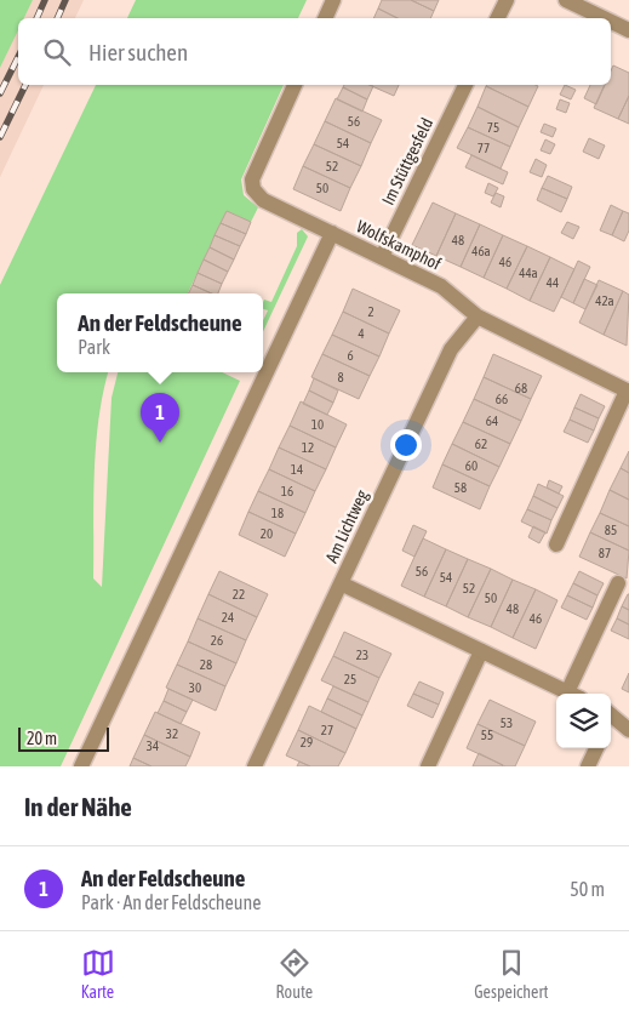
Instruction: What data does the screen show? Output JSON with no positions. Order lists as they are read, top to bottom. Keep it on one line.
{"streets":{"street":["Im Stüttgesfeld","Wolfskamphof","Am Lichtweg"]},"crossings":[["Im Stüttgesfeld","Wolfskamphof"],["Wolfskamphof","Am Lichtweg"]],"house_numbers":["56","75","54","77","52","50","48","46a","46","44a","44","42a","2","4","6","8","68","66","64","10","62","12","60","14","58","16","18","85","20","87","56","54","52","22","50","48","24","46","26","23","28","25","30","53","27","32","55","29","34"],"scale_bar":"20 m","page":{"search":"Hier suchen","popup":["An der Feldscheune","Park"],"pins":"1","scale":"20 m","heading":"In der Nähe","list":[{"mark":"1","name":"An der Feldscheune","note":"Park · An der Feldscheune","value":"50 m"}],"nav":["Karte","Route","Gespeichert"]}}
